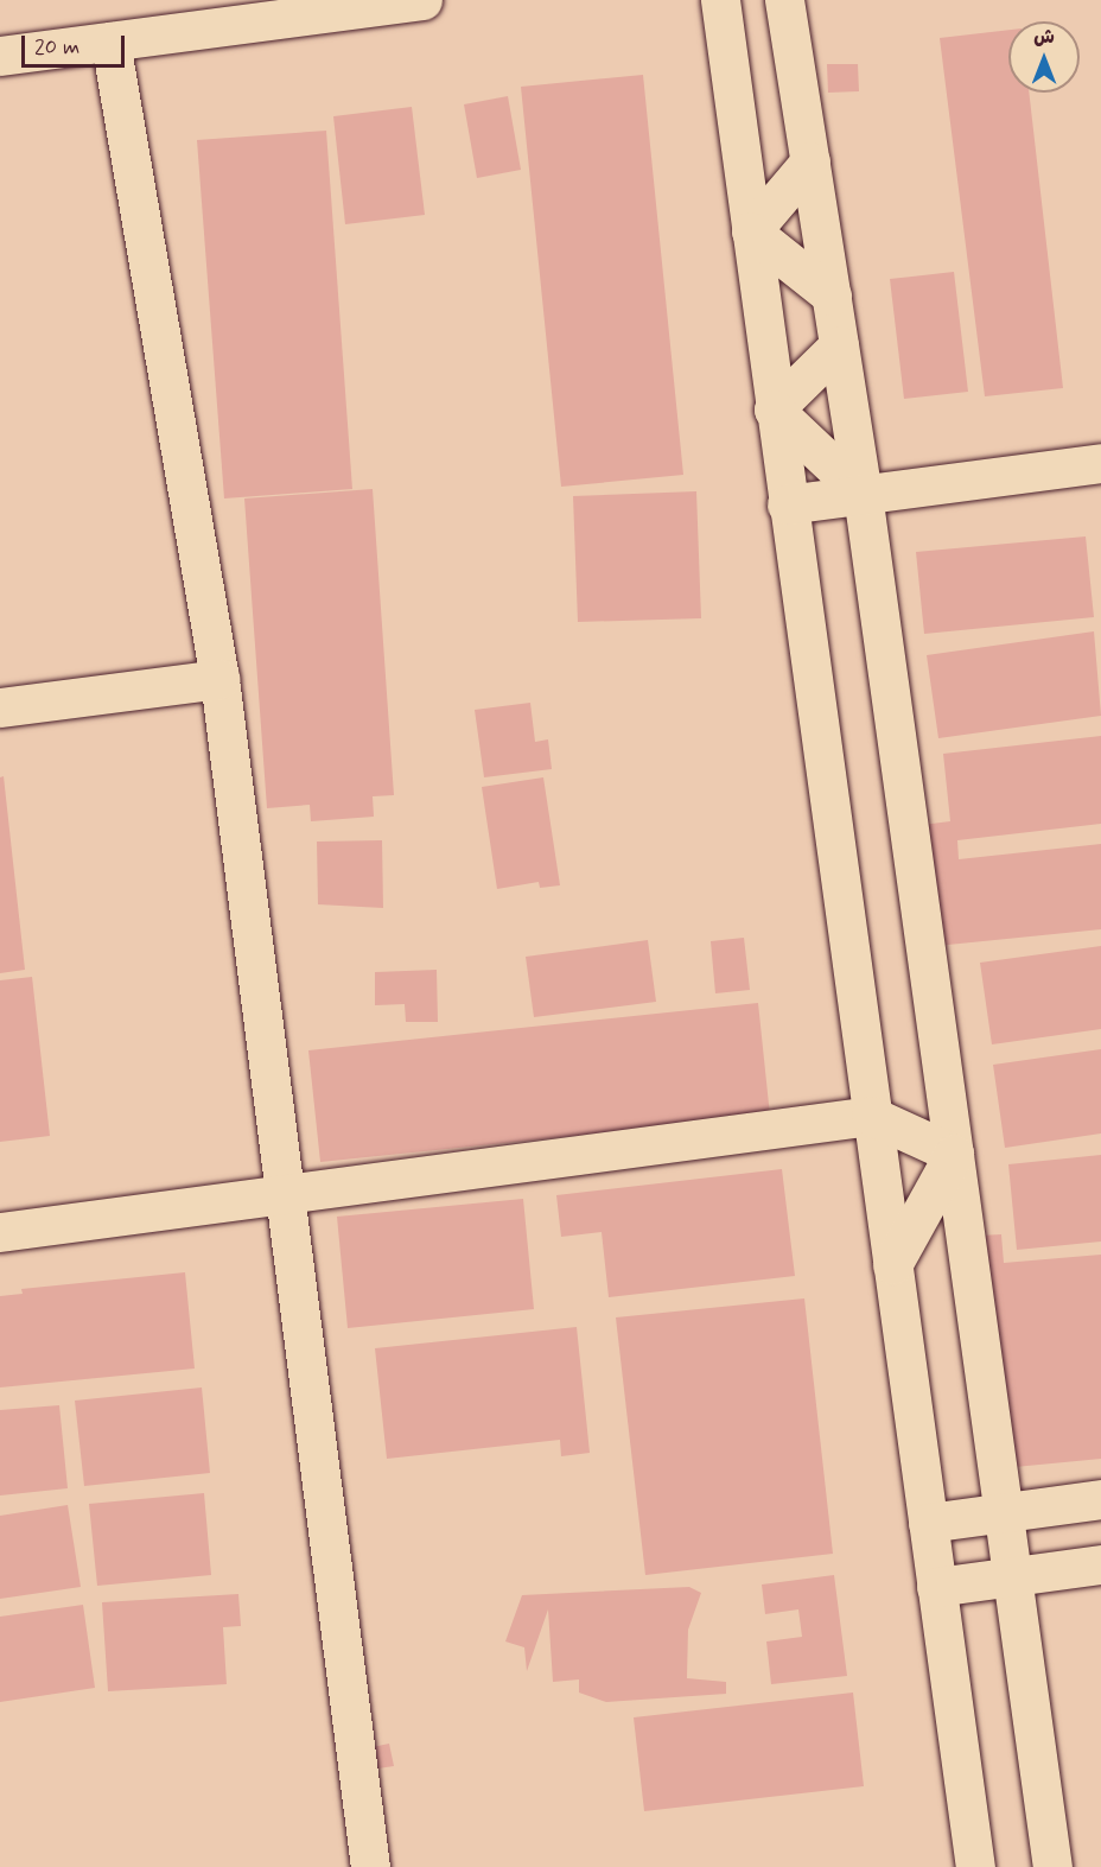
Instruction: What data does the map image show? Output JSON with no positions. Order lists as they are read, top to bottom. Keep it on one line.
{"scale_bar":"20 m","north":"top"}
